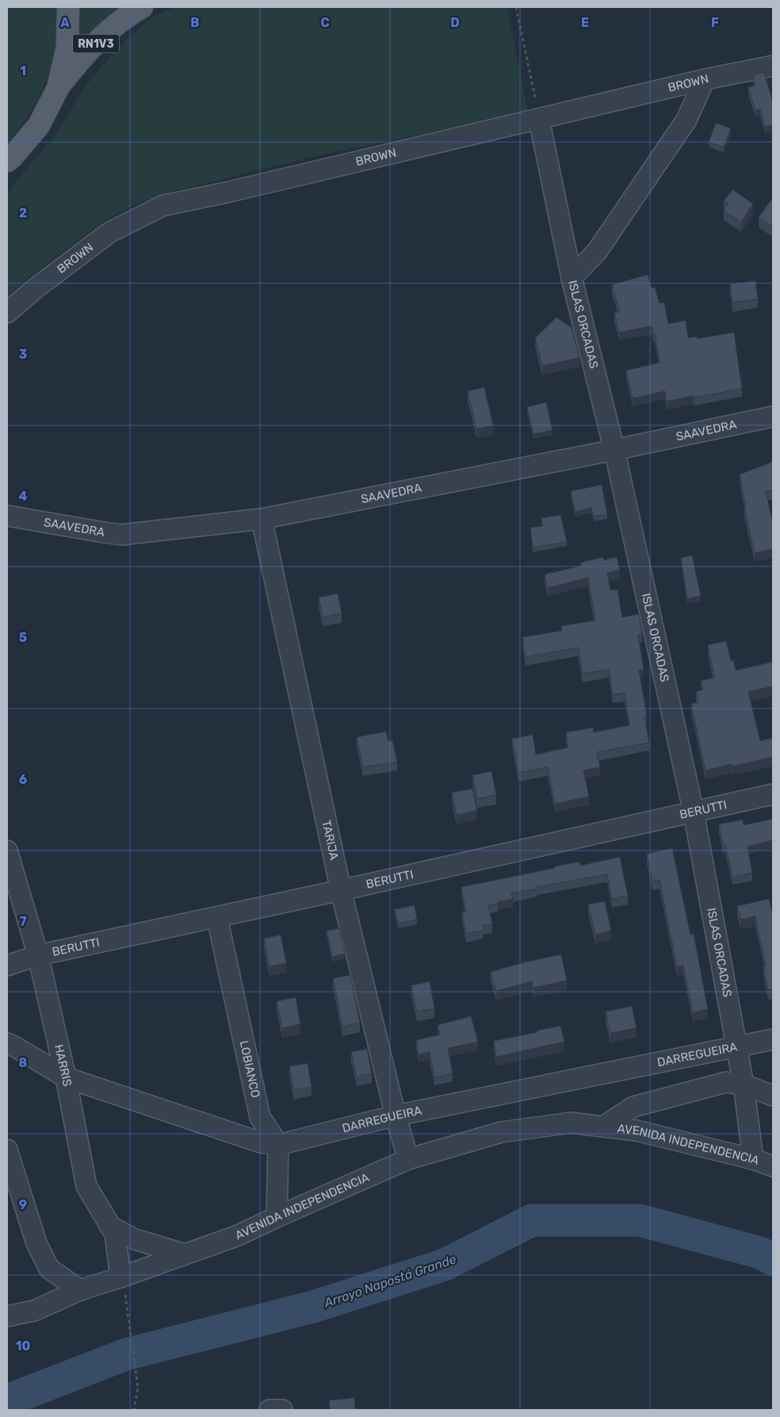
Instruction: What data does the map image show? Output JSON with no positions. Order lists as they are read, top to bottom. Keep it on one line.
{"streets":{"main road":["RN1V3"],"street":["BROWN","ISLAS ORCADAS","SAAVEDRA","BERUTTI","TARIJA","DARREGUEIRA","HARRIS","LOBIANCO","AVENIDA INDEPENDENCIA"]},"crossings":[["BROWN","ISLAS ORCADAS"],["ISLAS ORCADAS","SAAVEDRA"],["ISLAS ORCADAS","BERUTTI"],["ISLAS ORCADAS","DARREGUEIRA"],["ISLAS ORCADAS","AVENIDA INDEPENDENCIA"],["SAAVEDRA","TARIJA"],["BERUTTI","TARIJA"],["BERUTTI","HARRIS"],["BERUTTI","LOBIANCO"],["TARIJA","DARREGUEIRA"],["TARIJA","AVENIDA INDEPENDENCIA"],["DARREGUEIRA","HARRIS"],["DARREGUEIRA","LOBIANCO"],["HARRIS","AVENIDA INDEPENDENCIA"]],"water":["Arroyo Napostá Grande"],"grid":{"columns":["A","B","C","D","E","F"],"rows":["1","2","3","4","5","6","7","8","9","10"]}}
